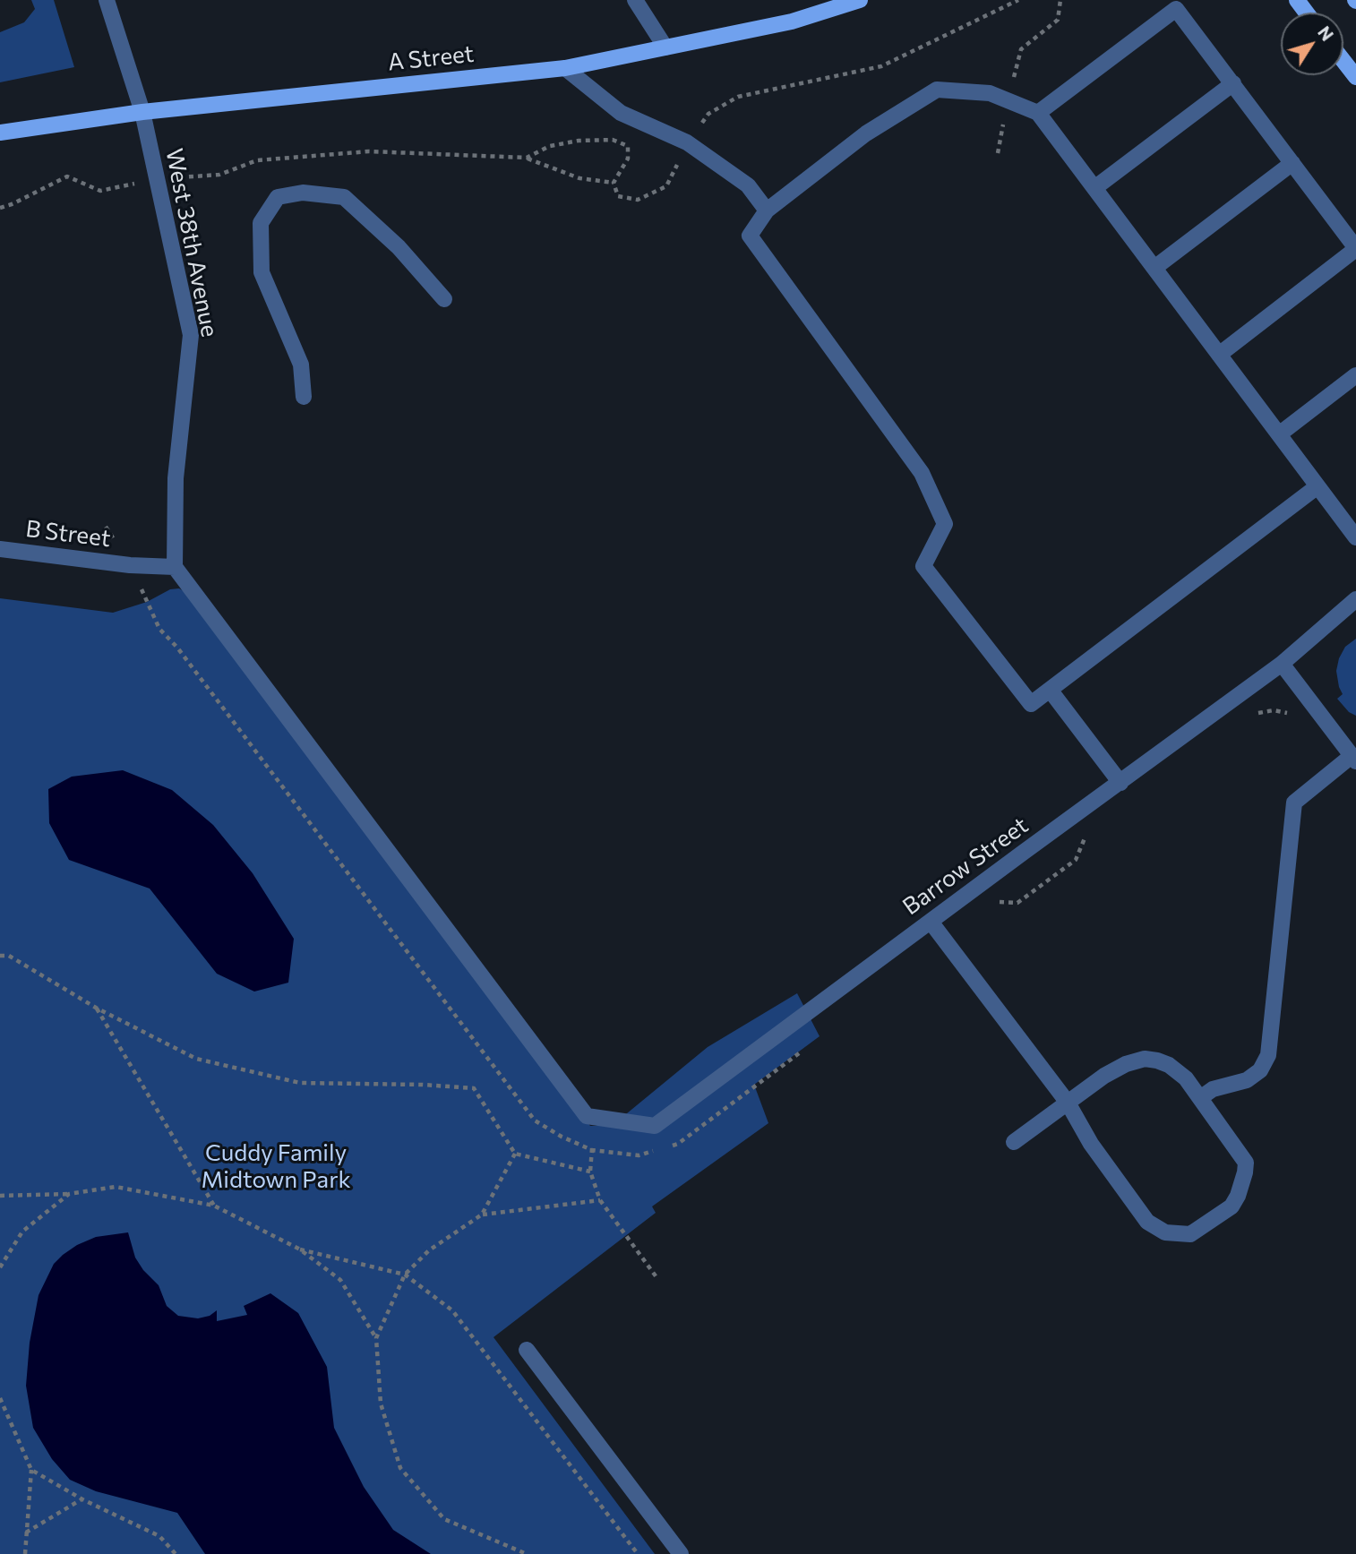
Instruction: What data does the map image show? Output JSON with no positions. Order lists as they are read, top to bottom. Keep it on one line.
{"streets":{"main road":["A Street"],"street":["West 38th Avenue","B Street","Barrow Street"]},"crossings":[["A Street","West 38th Avenue"]],"parks":["Cuddy Family Midtown Park"],"north":"top right"}
